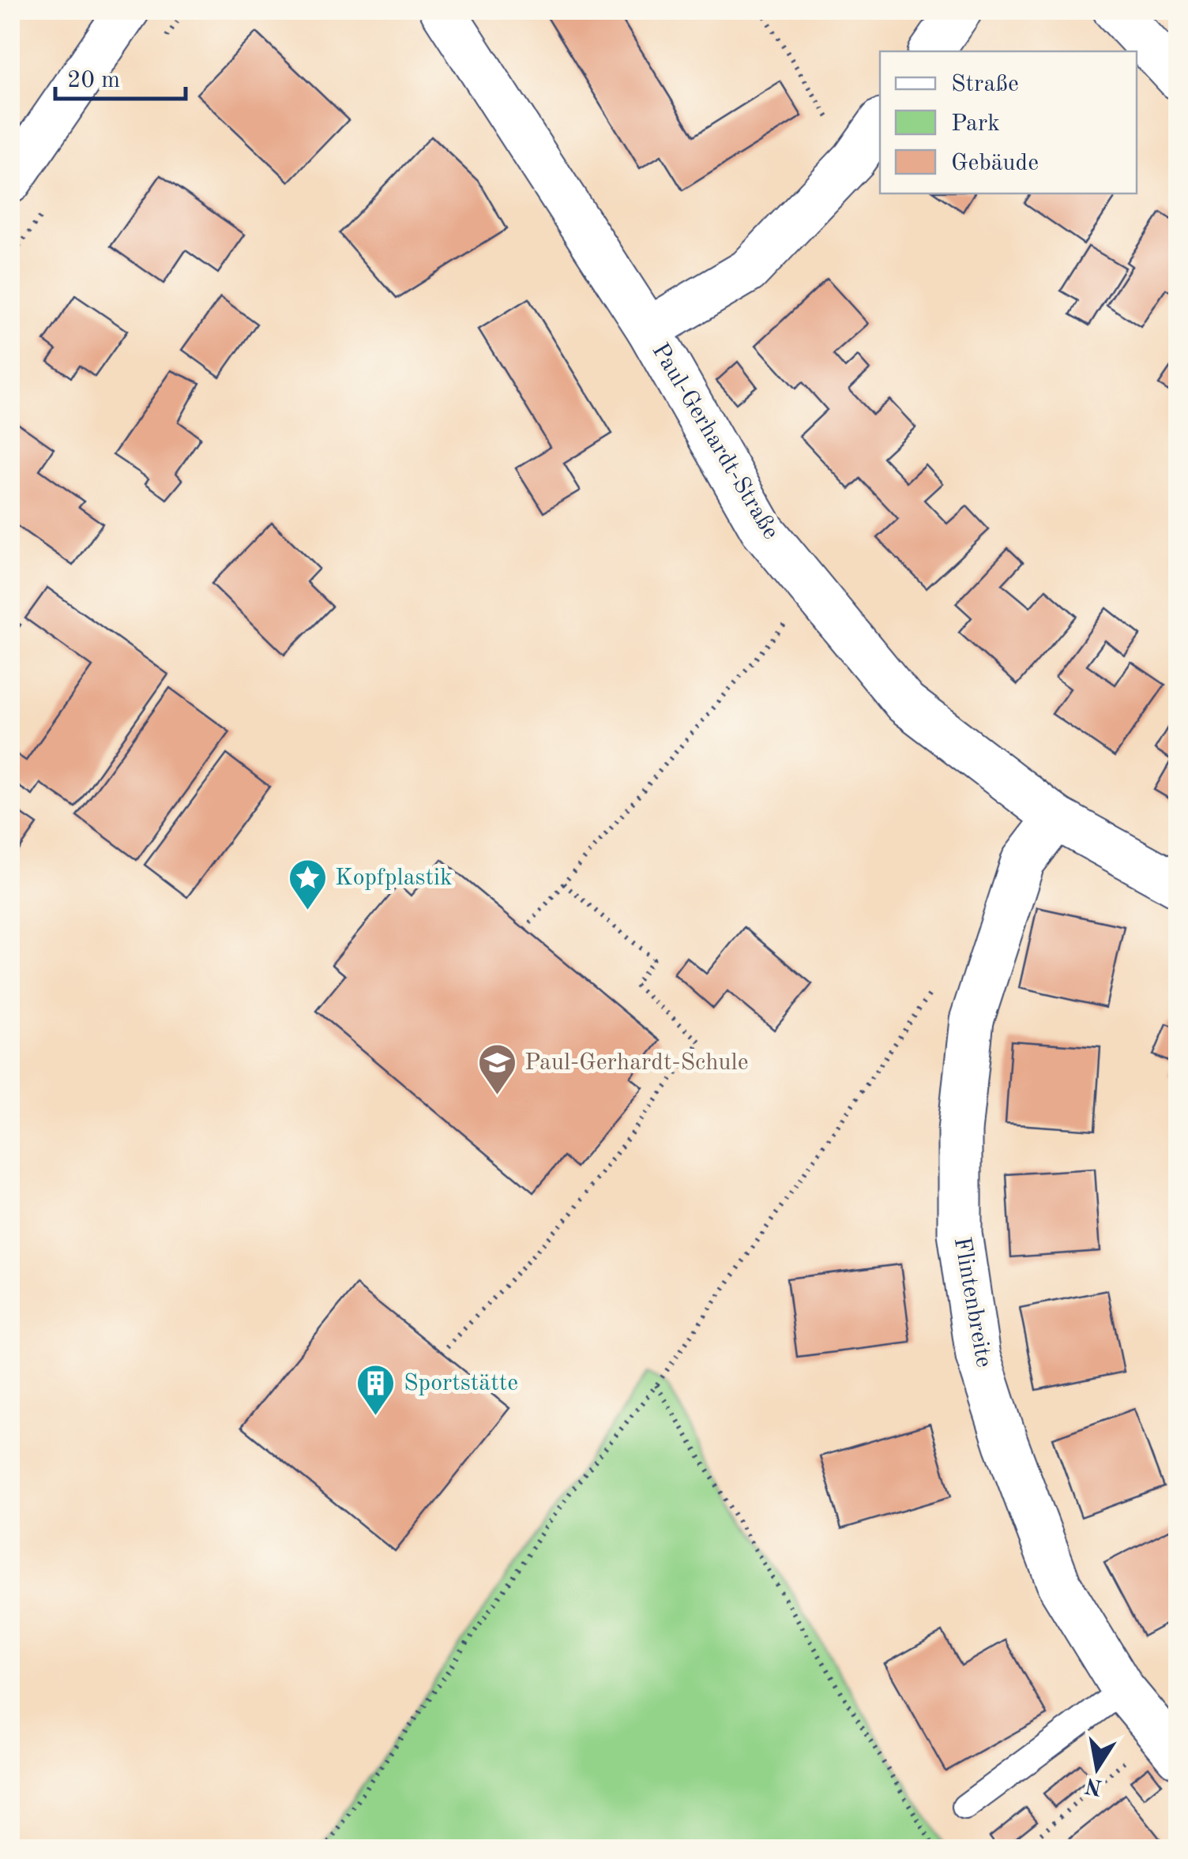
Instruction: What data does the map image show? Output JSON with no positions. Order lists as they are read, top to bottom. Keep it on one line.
{"streets":{"street":["Paul-Gerhardt-Straße","Flintenbreite"]},"crossings":[["Paul-Gerhardt-Straße","Flintenbreite"]],"places":{"place":["Kopfplastik"],"school or university":["Paul-Gerhardt-Schule"],"building":["Sportstätte"]},"legend":["Straße","Park","Gebäude"],"scale_bar":"20 m","north":"bottom"}
